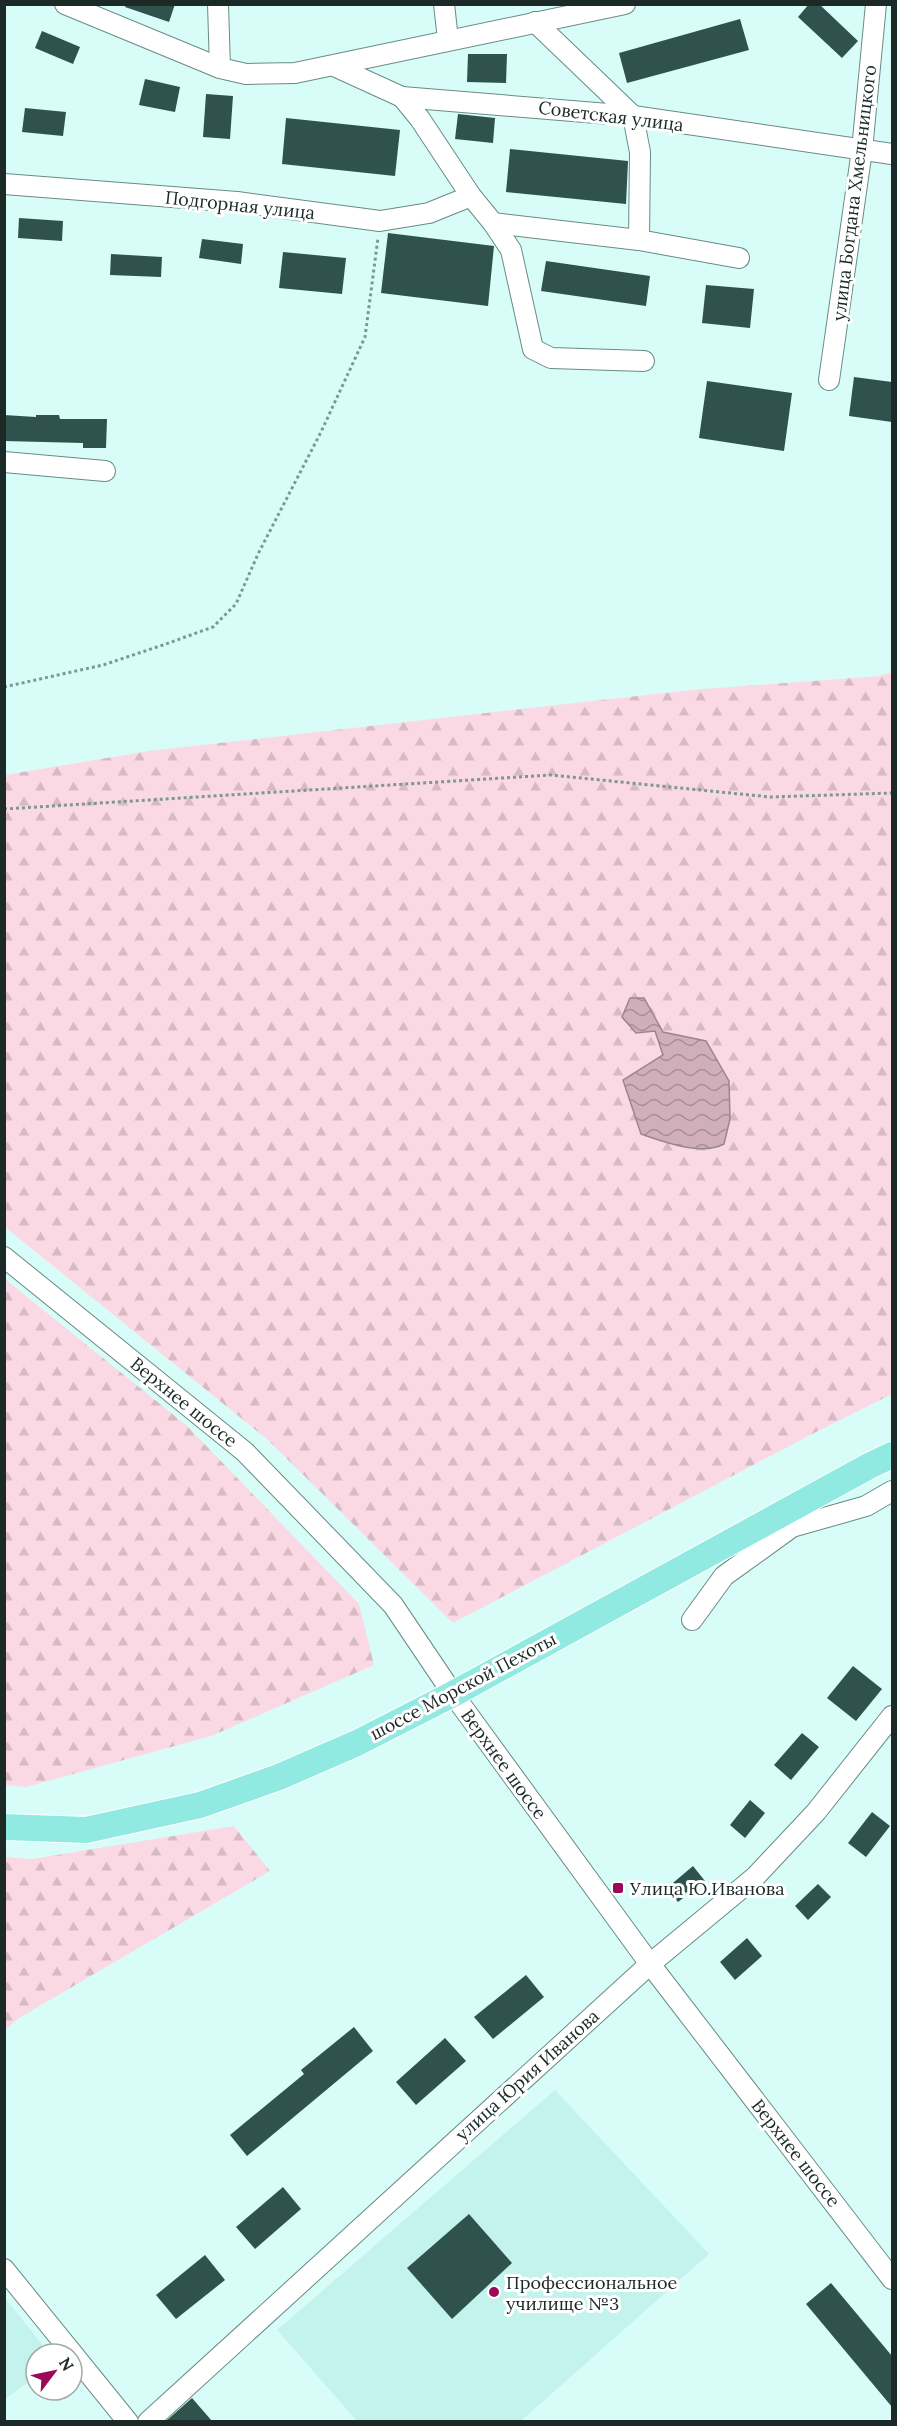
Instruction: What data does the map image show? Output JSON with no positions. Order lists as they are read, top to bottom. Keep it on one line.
{"streets":{"main road":["шоссе Морской Пехоты"],"street":["Советская улица","улица Богдана Хмельницкого","Подгорная улица","Верхнее шоссе","улица Юрия Иванова"]},"crossings":[["Советская улица","улица Богдана Хмельницкого"],["Верхнее шоссе","шоссе Морской Пехоты"],["Верхнее шоссе","улица Юрия Иванова"]],"places":{"transit":["Улица Ю.Иванова"],"other":["Профессиональное училище №3"]},"north":"top right"}
